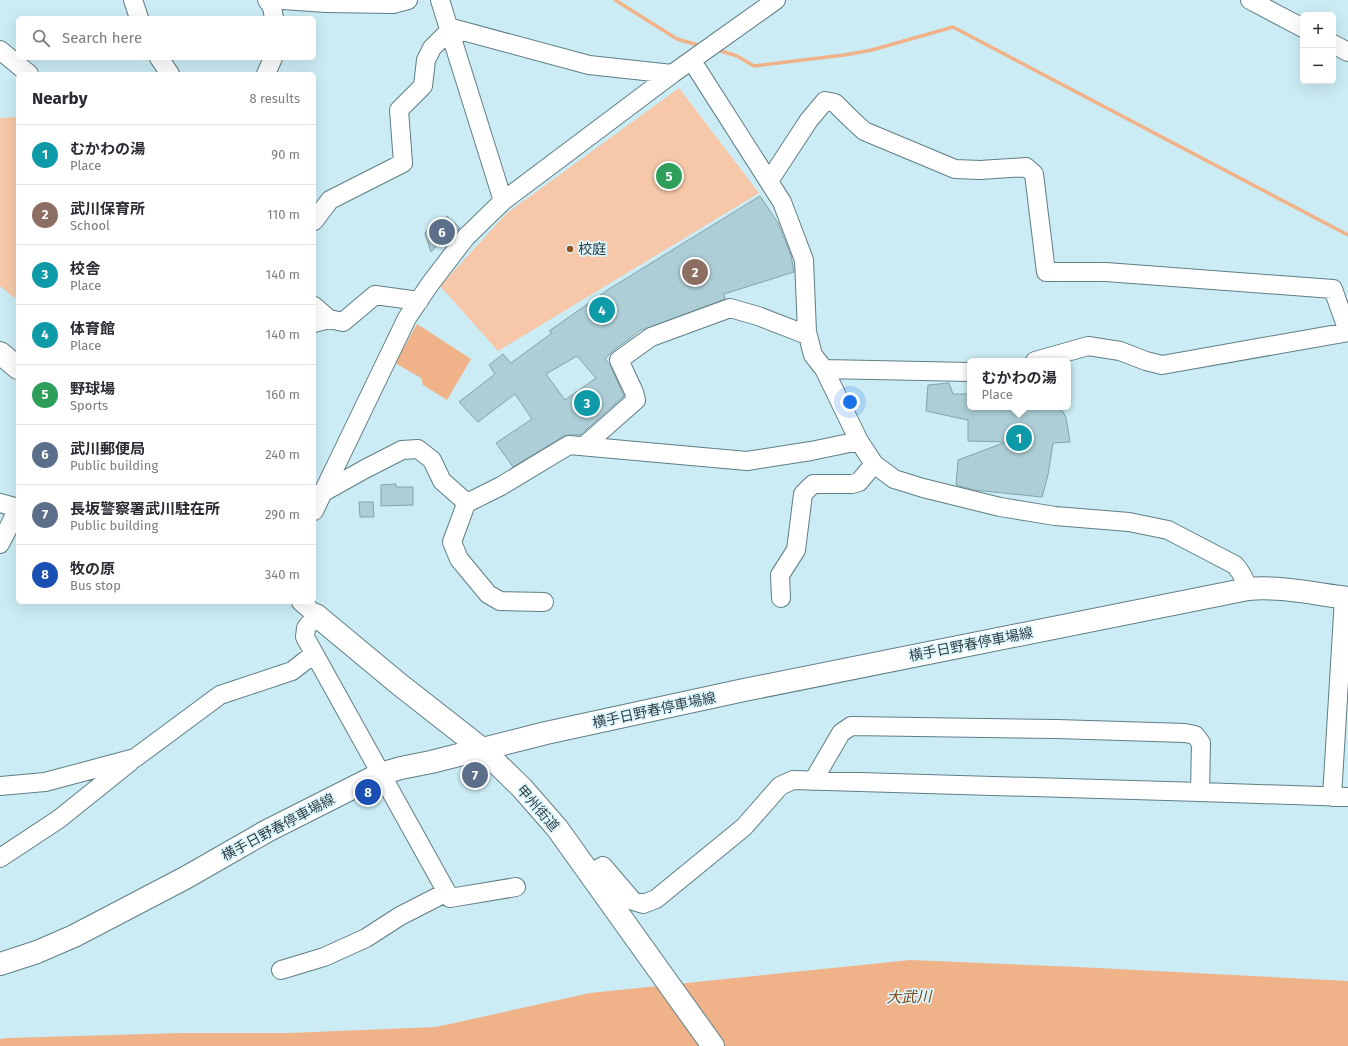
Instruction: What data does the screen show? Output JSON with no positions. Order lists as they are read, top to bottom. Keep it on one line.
{"streets":{"main road":["横手日野春停車場線","甲州街道"]},"crossings":[["横手日野春停車場線","甲州街道"]],"water":["大武川"],"places":["校庭"],"page":{"map_buttons":["+","−"],"search":"Search here","heading":["Nearby","8 results"],"list":[{"mark":"1","name":"むかわの湯","note":"Place","value":"90 m"},{"mark":"2","name":"武川保育所","note":"School","value":"110 m"},{"mark":"3","name":"校舎","note":"Place","value":"140 m"},{"mark":"4","name":"体育館","note":"Place","value":"140 m"},{"mark":"5","name":"野球場","note":"Sports","value":"160 m"},{"mark":"6","name":"武川郵便局","note":"Public building","value":"240 m"},{"mark":"7","name":"長坂警察署武川駐在所","note":"Public building","value":"290 m"},{"mark":"8","name":"牧の原","note":"Bus stop","value":"340 m"}],"pins":["5","6","2","4","3","1","7","8"],"popup":["むかわの湯","Place"]}}
